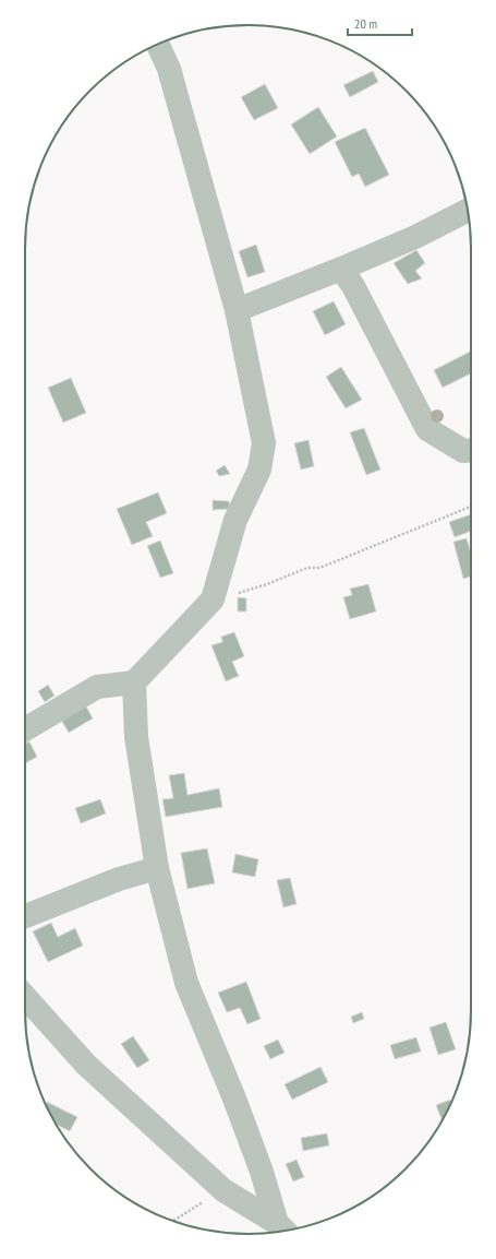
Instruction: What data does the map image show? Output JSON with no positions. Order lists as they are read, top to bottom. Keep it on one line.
{"scale_bar":"20 m"}
